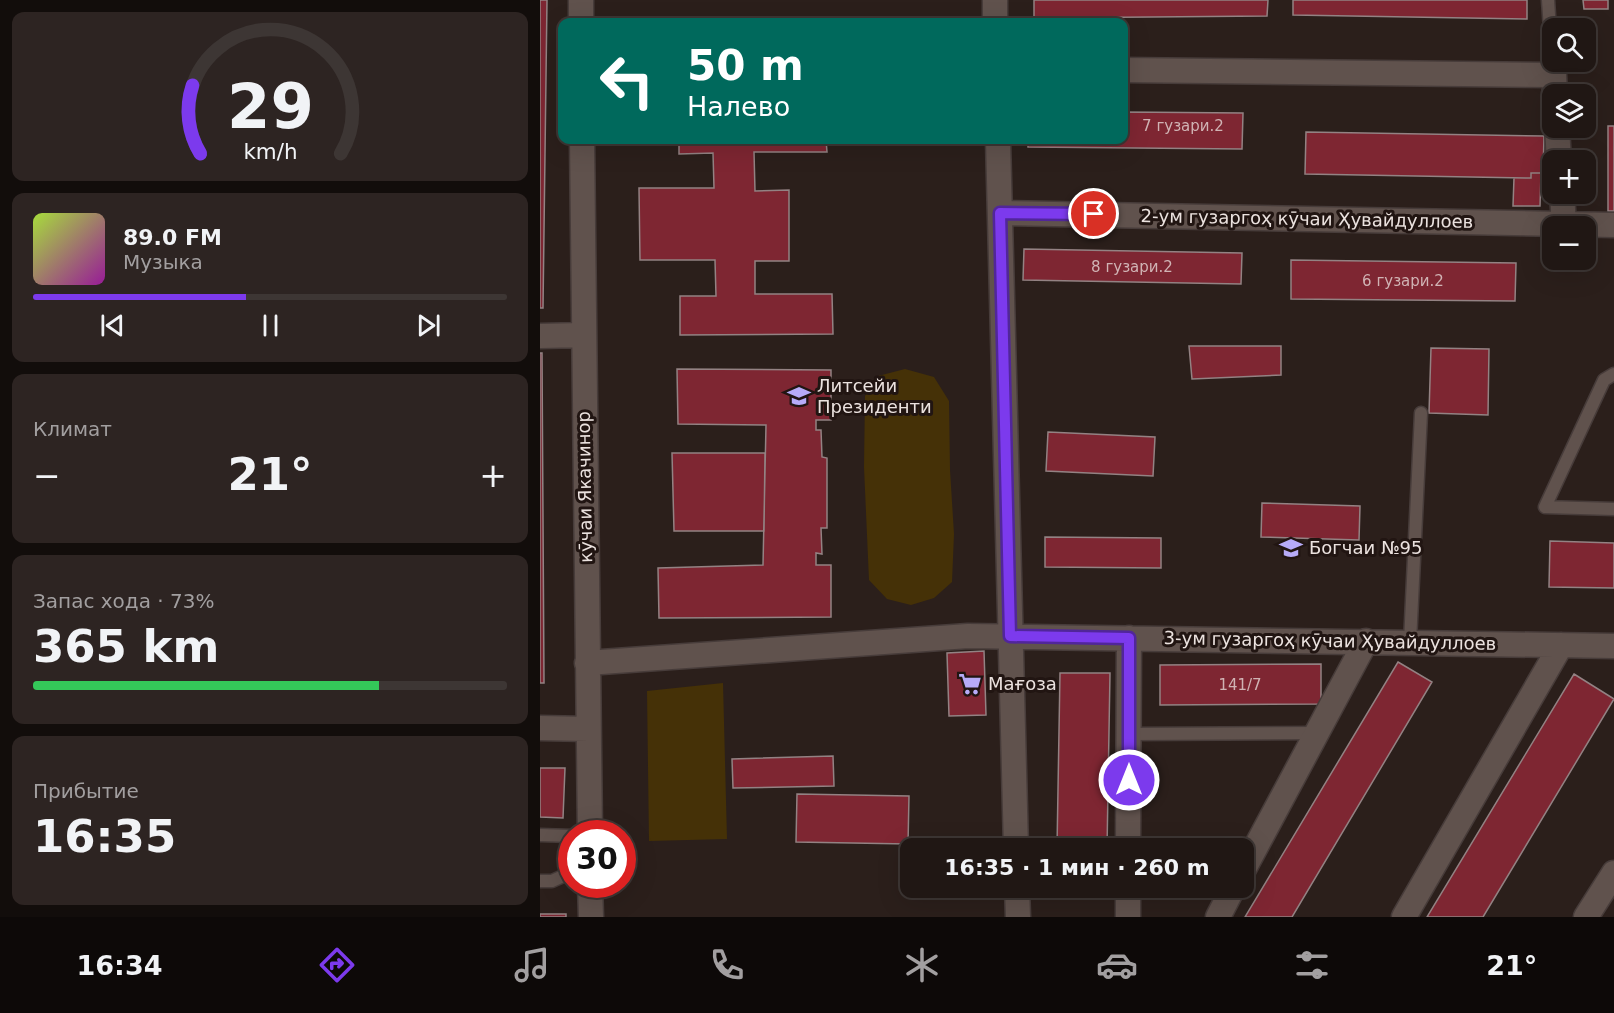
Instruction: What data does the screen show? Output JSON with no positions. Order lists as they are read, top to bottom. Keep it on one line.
{"streets":{"street":["2-ум гузаргоҳ кӯчаи Ҳувайдуллоев","кӯчаи Якачинор","3-ум гузаргоҳ кӯчаи Ҳувайдуллоев"]},"crossings":[["кӯчаи Якачинор","3-ум гузаргоҳ кӯчаи Ҳувайдуллоев"]],"places":{"school or university":["Литсейи Президенти","Богчаи №95"],"supermarket":["Мағоза"]},"house_numbers":["7 гузари.2","8 гузари.2","6 гузари.2","141/7"],"page":{"map_buttons":["+","−"],"turn":["50 m","Налево"],"song":["89.0 FM","Музыка"],"tile":["Климат",["Запас хода · 73%","365 km"],["Прибытие","16:35"]],"heat":["−","21°","+"],"limit":"30","trip":"16:35 · 1 мин · 260 m","tabs":["16:34","21°"],"gauge":["29","km/h"]}}
